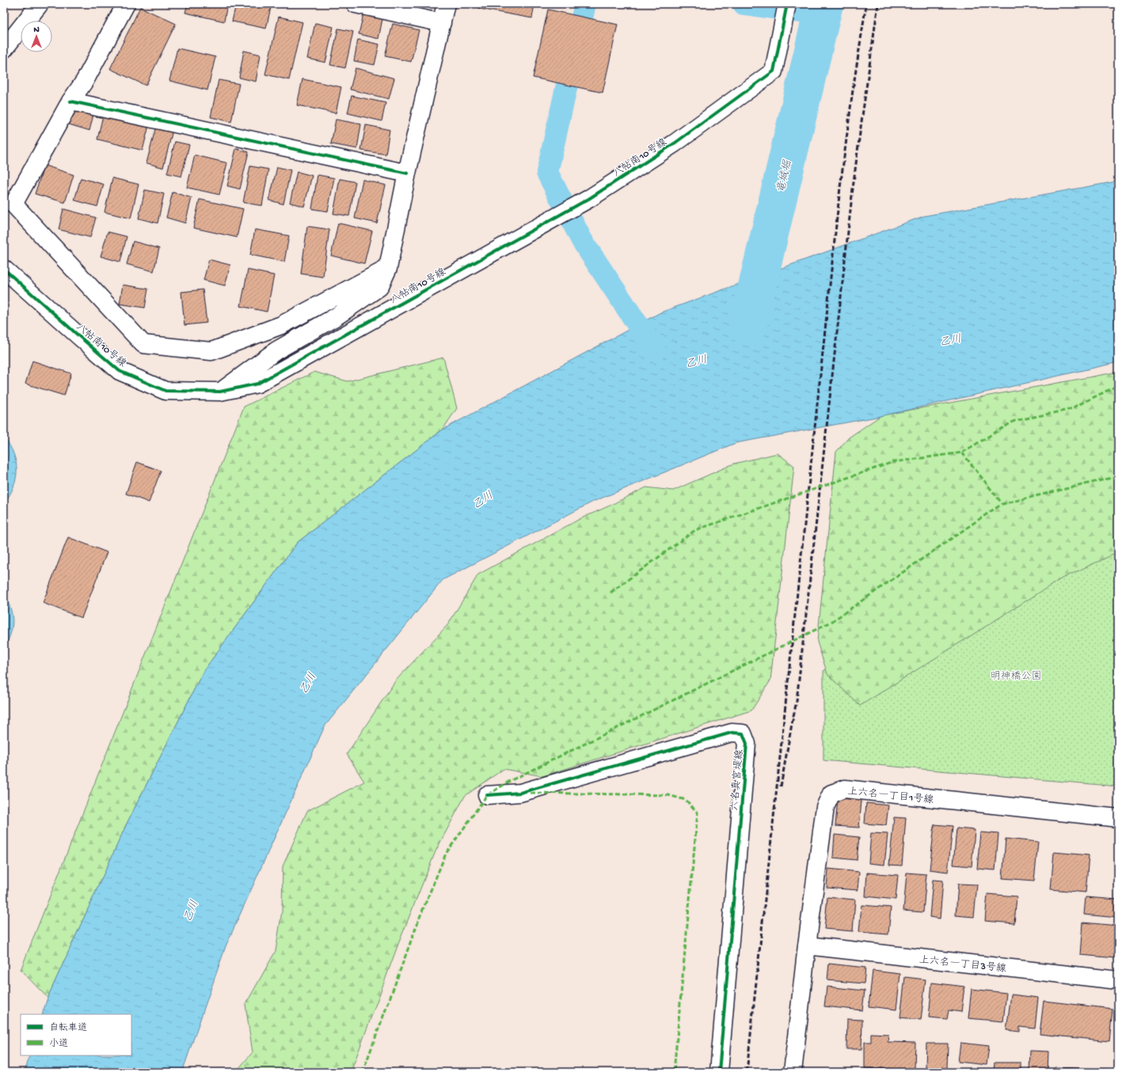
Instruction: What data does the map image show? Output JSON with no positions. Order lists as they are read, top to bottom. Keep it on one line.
{"streets":{"street":["八帖南10号線","六名真宮堤線","上六名一丁目1号線","上六名一丁目3号線"]},"crossings":[["上六名一丁目1号線","上六名一丁目3号線"]],"water":["竜城堀","乙川"],"parks":["明神橋公園"],"legend":["自転車道","小道"],"north":"top"}
